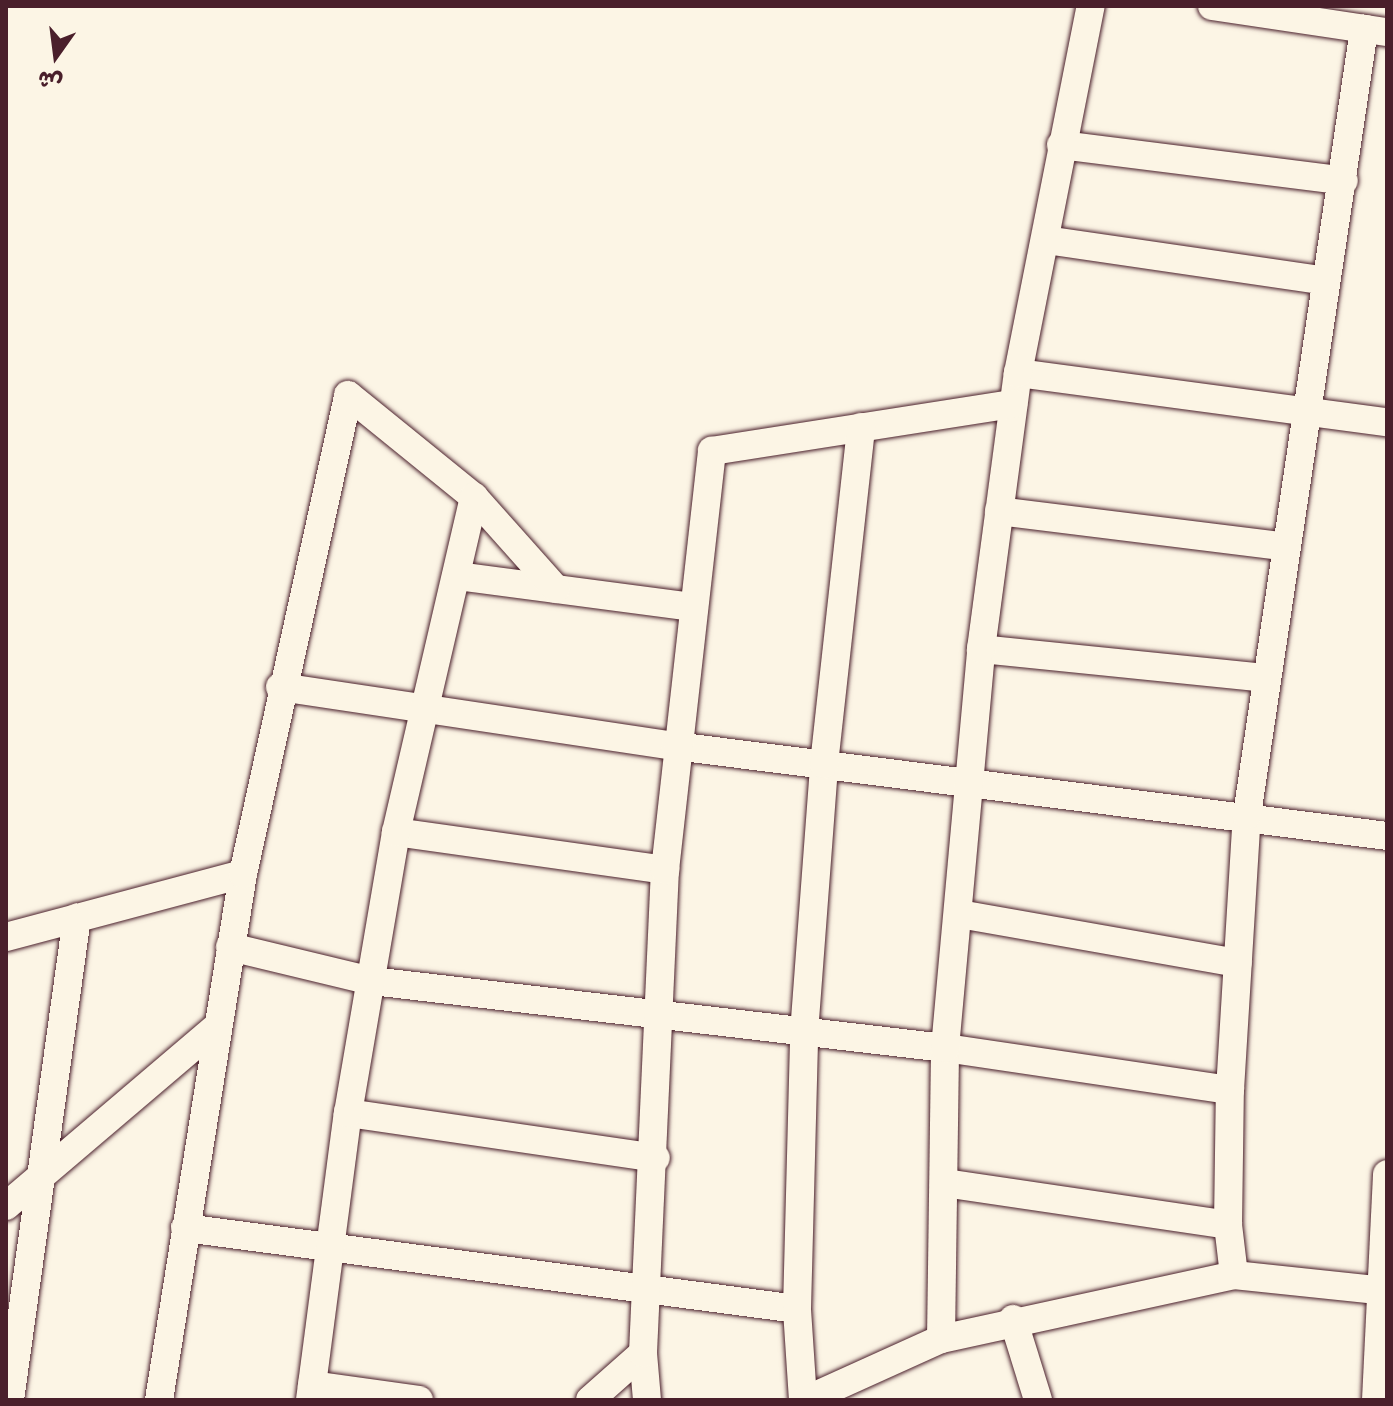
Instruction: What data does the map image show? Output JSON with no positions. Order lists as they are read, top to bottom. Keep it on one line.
{"north":"bottom"}
